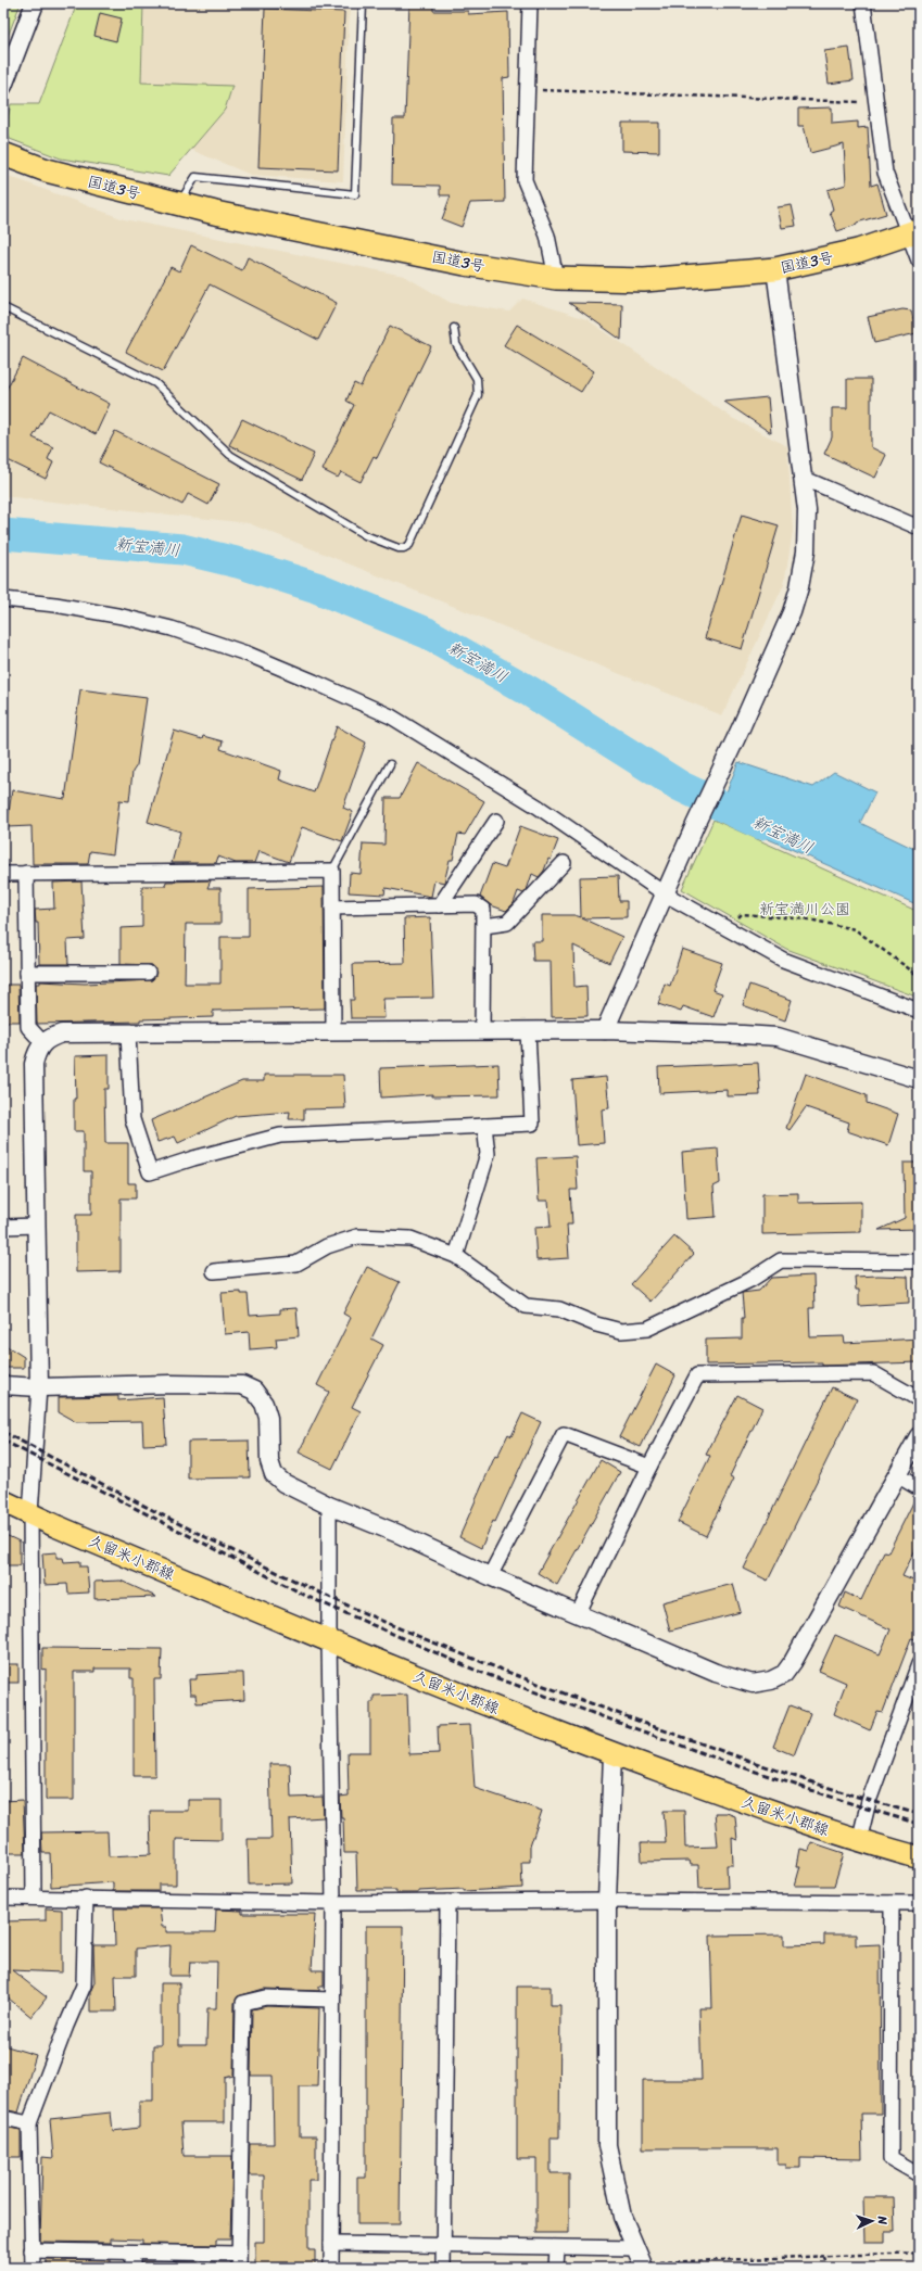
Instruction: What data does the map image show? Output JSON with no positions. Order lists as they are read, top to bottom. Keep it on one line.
{"streets":{"highway":["国道3号"],"main road":["久留米小郡線"]},"water":["新宝満川"],"parks":["新宝満川公園"],"north":"right"}
